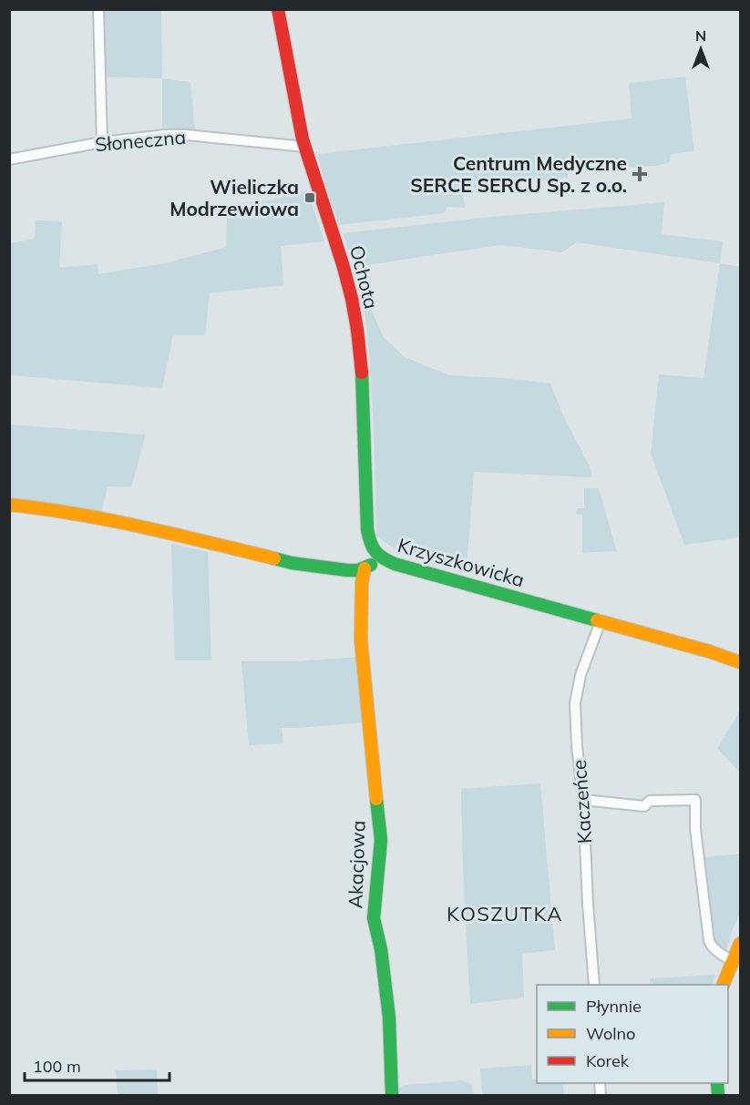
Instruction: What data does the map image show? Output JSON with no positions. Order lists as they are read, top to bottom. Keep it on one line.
{"streets":{"street":["Słoneczna","Ochota","Krzyszkowicka","Kaczeńce","Akacjowa"]},"crossings":[["Słoneczna","Ochota"],["Ochota","Krzyszkowicka"],["Krzyszkowicka","Kaczeńce"],["Krzyszkowicka","Akacjowa"]],"districts":["KOSZUTKA"],"places":{"health":["Centrum Medyczne SERCE SERCU Sp. z o.o."],"transit":["Wieliczka Modrzewiowa"]},"legend":["Płynnie","Wolno","Korek"],"scale_bar":"100 m","north":"top"}
